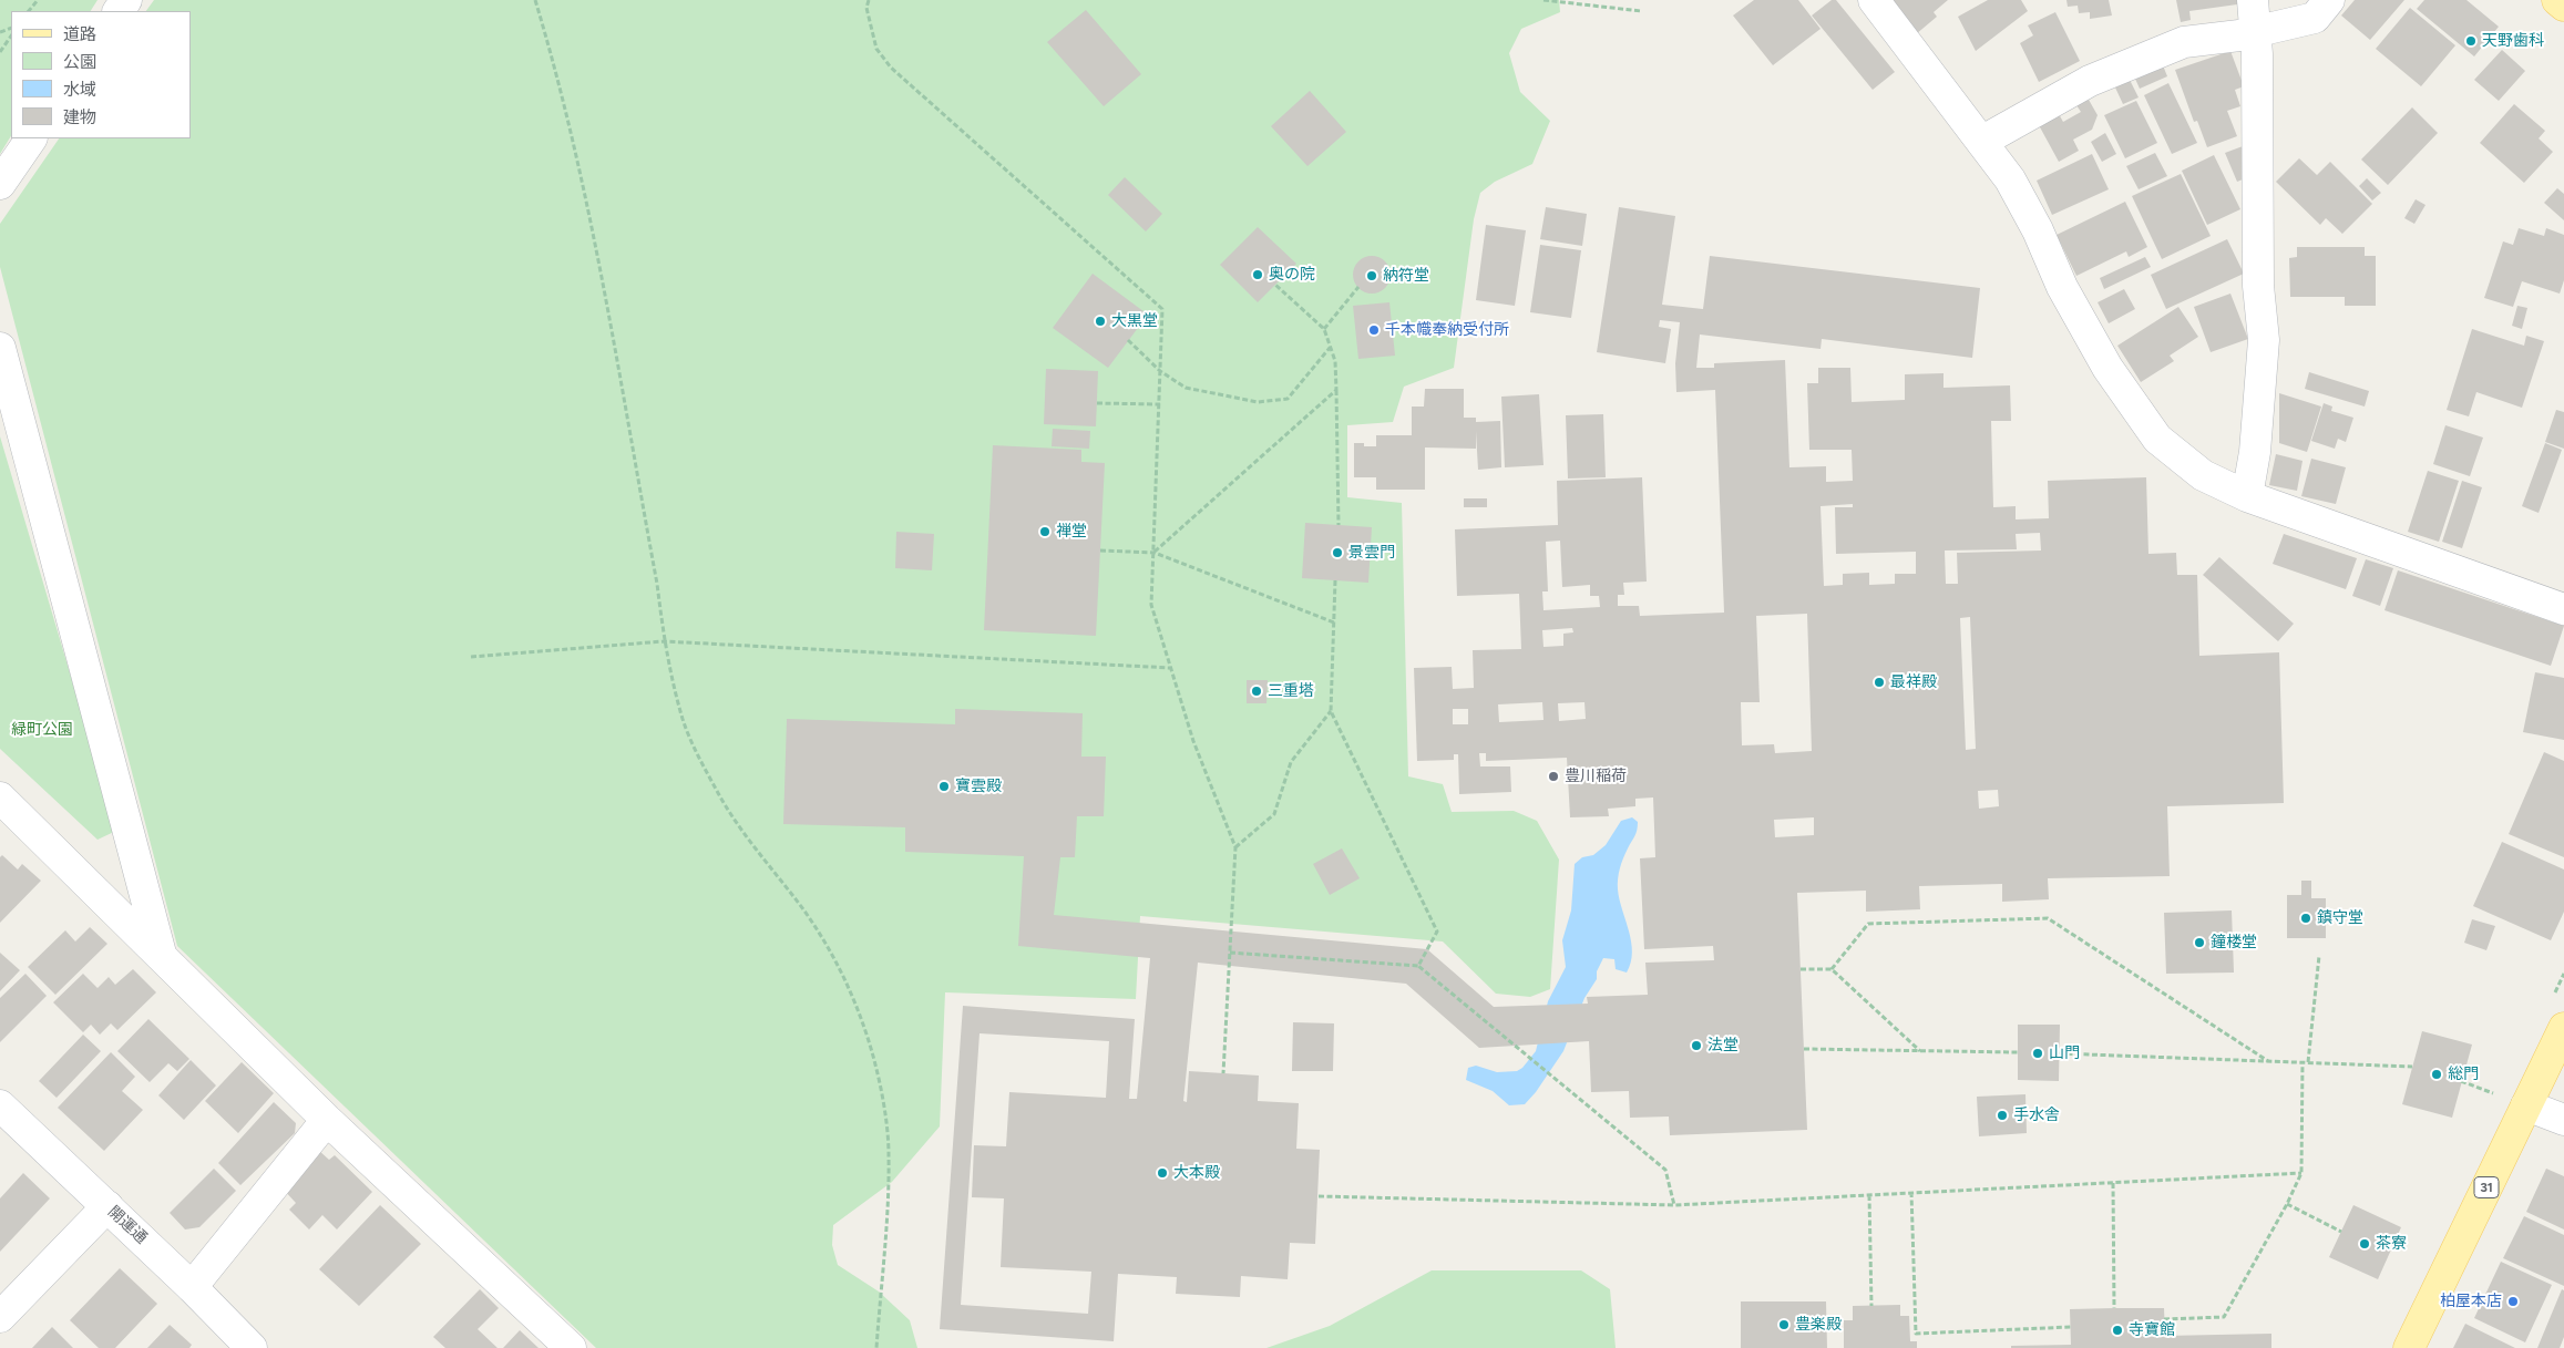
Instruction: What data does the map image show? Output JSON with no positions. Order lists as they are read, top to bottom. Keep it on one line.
{"streets":{"main road":["31"],"street":["開運通"]},"parks":["緑町公園"],"places":["天野歯科","奥の院","納符堂","大黒堂","千本幟奉納受付所","禅堂","景雲門","最祥殿","三重塔","豊川稲荷","寶雲殿","鎮守堂","鐘楼堂","法堂","山門","総門","手水舎","大本殿","茶寮","柏屋本店","豊楽殿","寺寶館"],"legend":["道路","公園","水域","建物"]}
